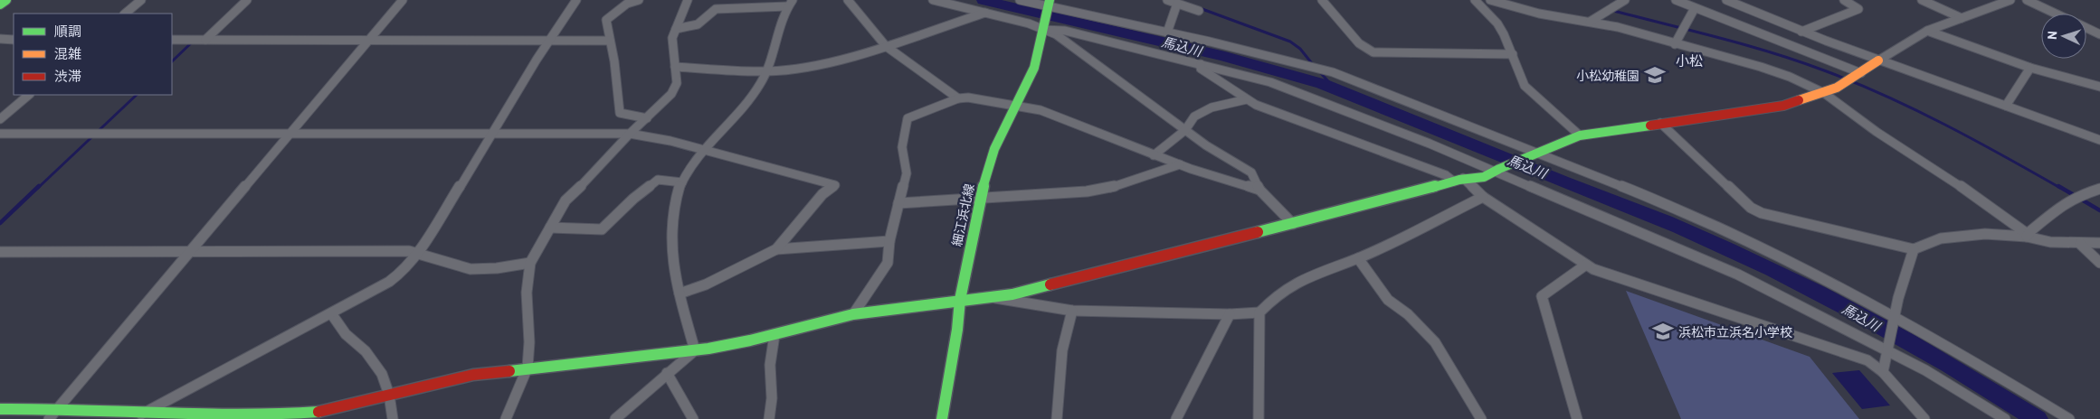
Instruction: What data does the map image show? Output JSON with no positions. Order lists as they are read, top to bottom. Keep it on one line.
{"streets":{"street":["細江浜北線"]},"districts":["小松"],"water":["馬込川"],"places":{"school or university":["小松幼稚園","浜松市立浜名小学校"]},"legend":["順調","混雑","渋滞"],"north":"left"}
